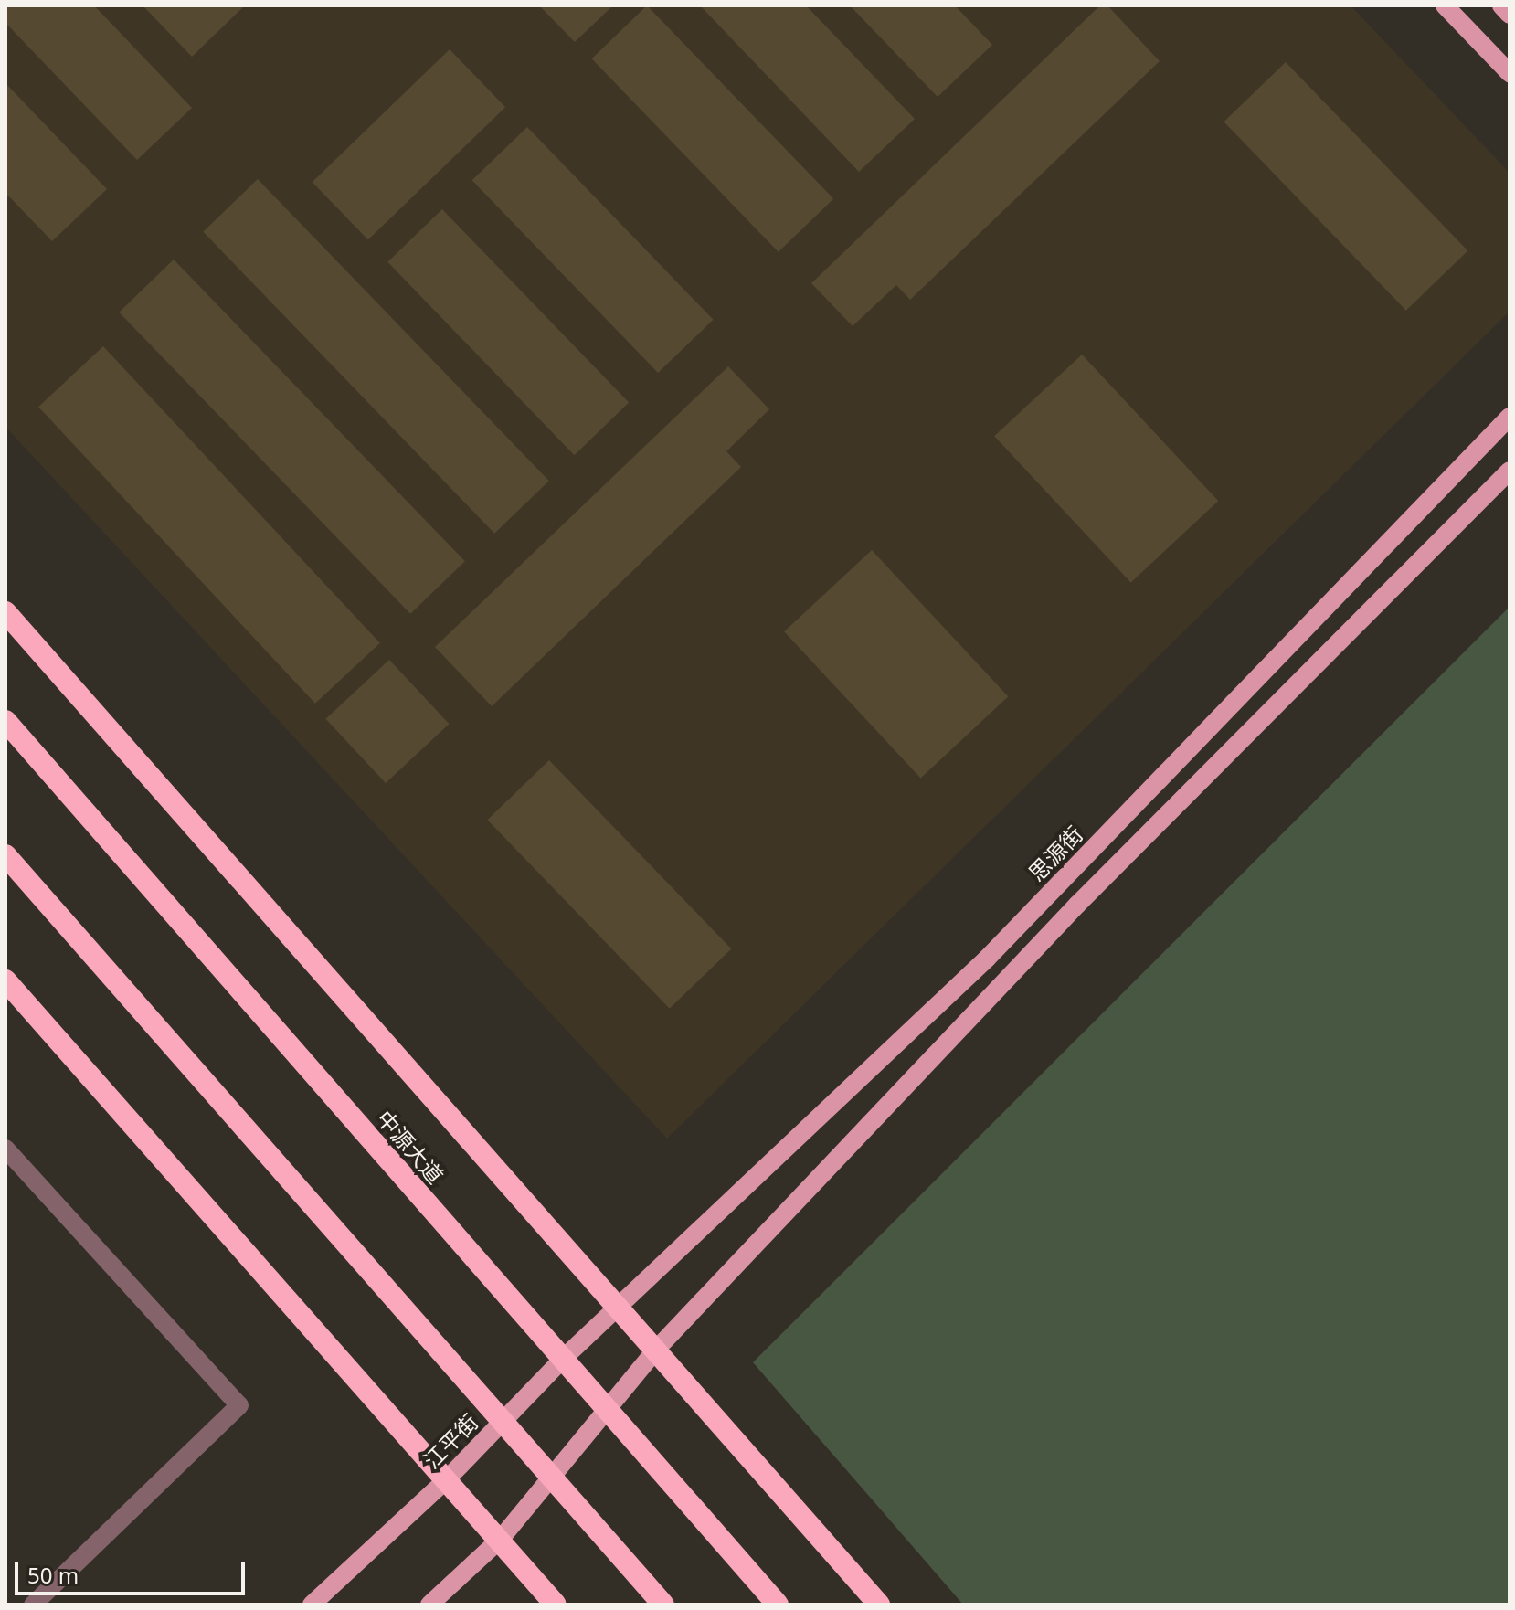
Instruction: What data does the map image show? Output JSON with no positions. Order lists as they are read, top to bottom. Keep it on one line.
{"streets":{"highway":["中源大道"],"main road":["思源街","江平街"]},"crossings":[["思源街","江平街"],["中源大道","江平街"]],"scale_bar":"50 m"}
